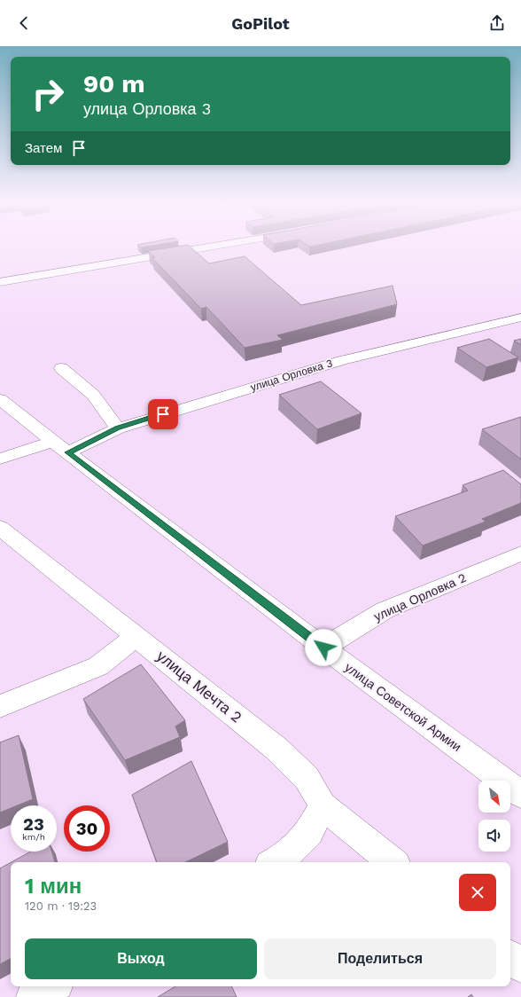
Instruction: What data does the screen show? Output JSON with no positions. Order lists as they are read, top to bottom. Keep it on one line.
{"streets":{"street":["улица Орловка 3","улица Орловка 2","улица Мечта 2","улица Советской Армии"]},"crossings":[["улица Орловка 3","улица Советской Армии"],["улица Орловка 2","улица Советской Армии"]],"north":"bottom right","page":{"header":"GoPilot","turn":["90 m","улица Орловка 3"],"then":"Затем","speed":"23 km/h","limit":"30","heading":["1 мин","120 m · 19:23"],"buttons":["Выход","Поделиться"]}}
